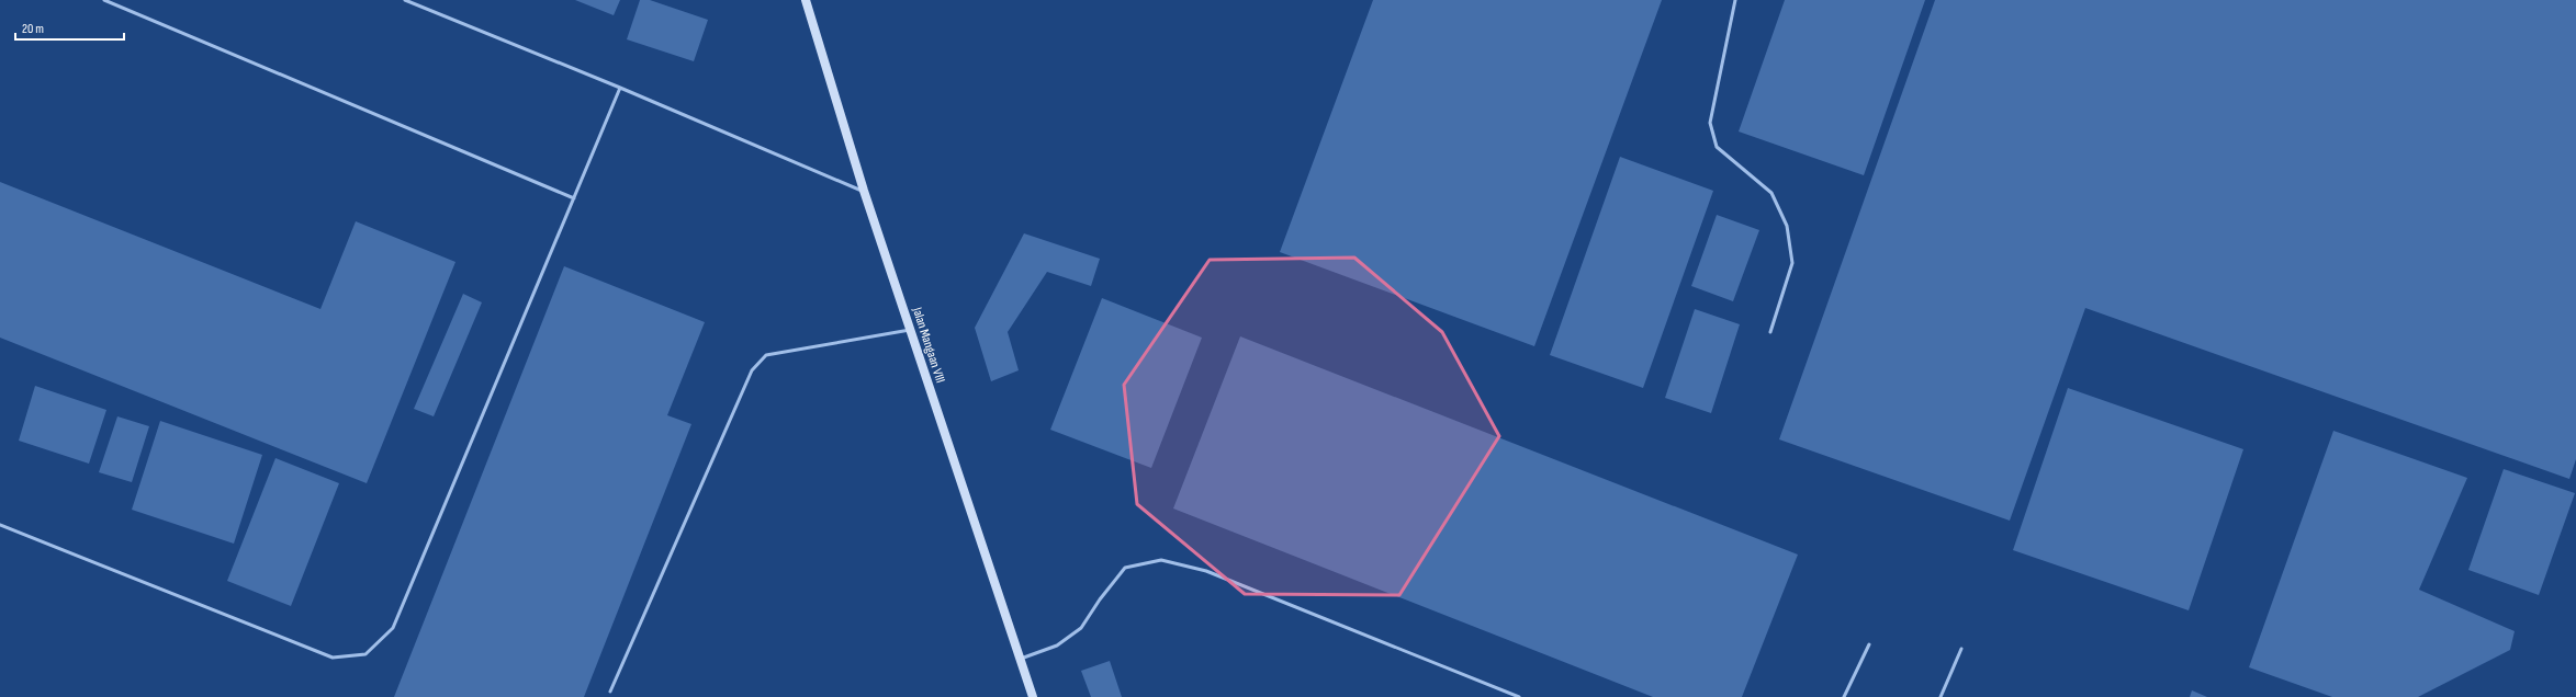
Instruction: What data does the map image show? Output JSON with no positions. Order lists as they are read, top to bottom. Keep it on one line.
{"streets":{"street":["Jalan Mangaan VIII"]},"scale_bar":"20 m"}
